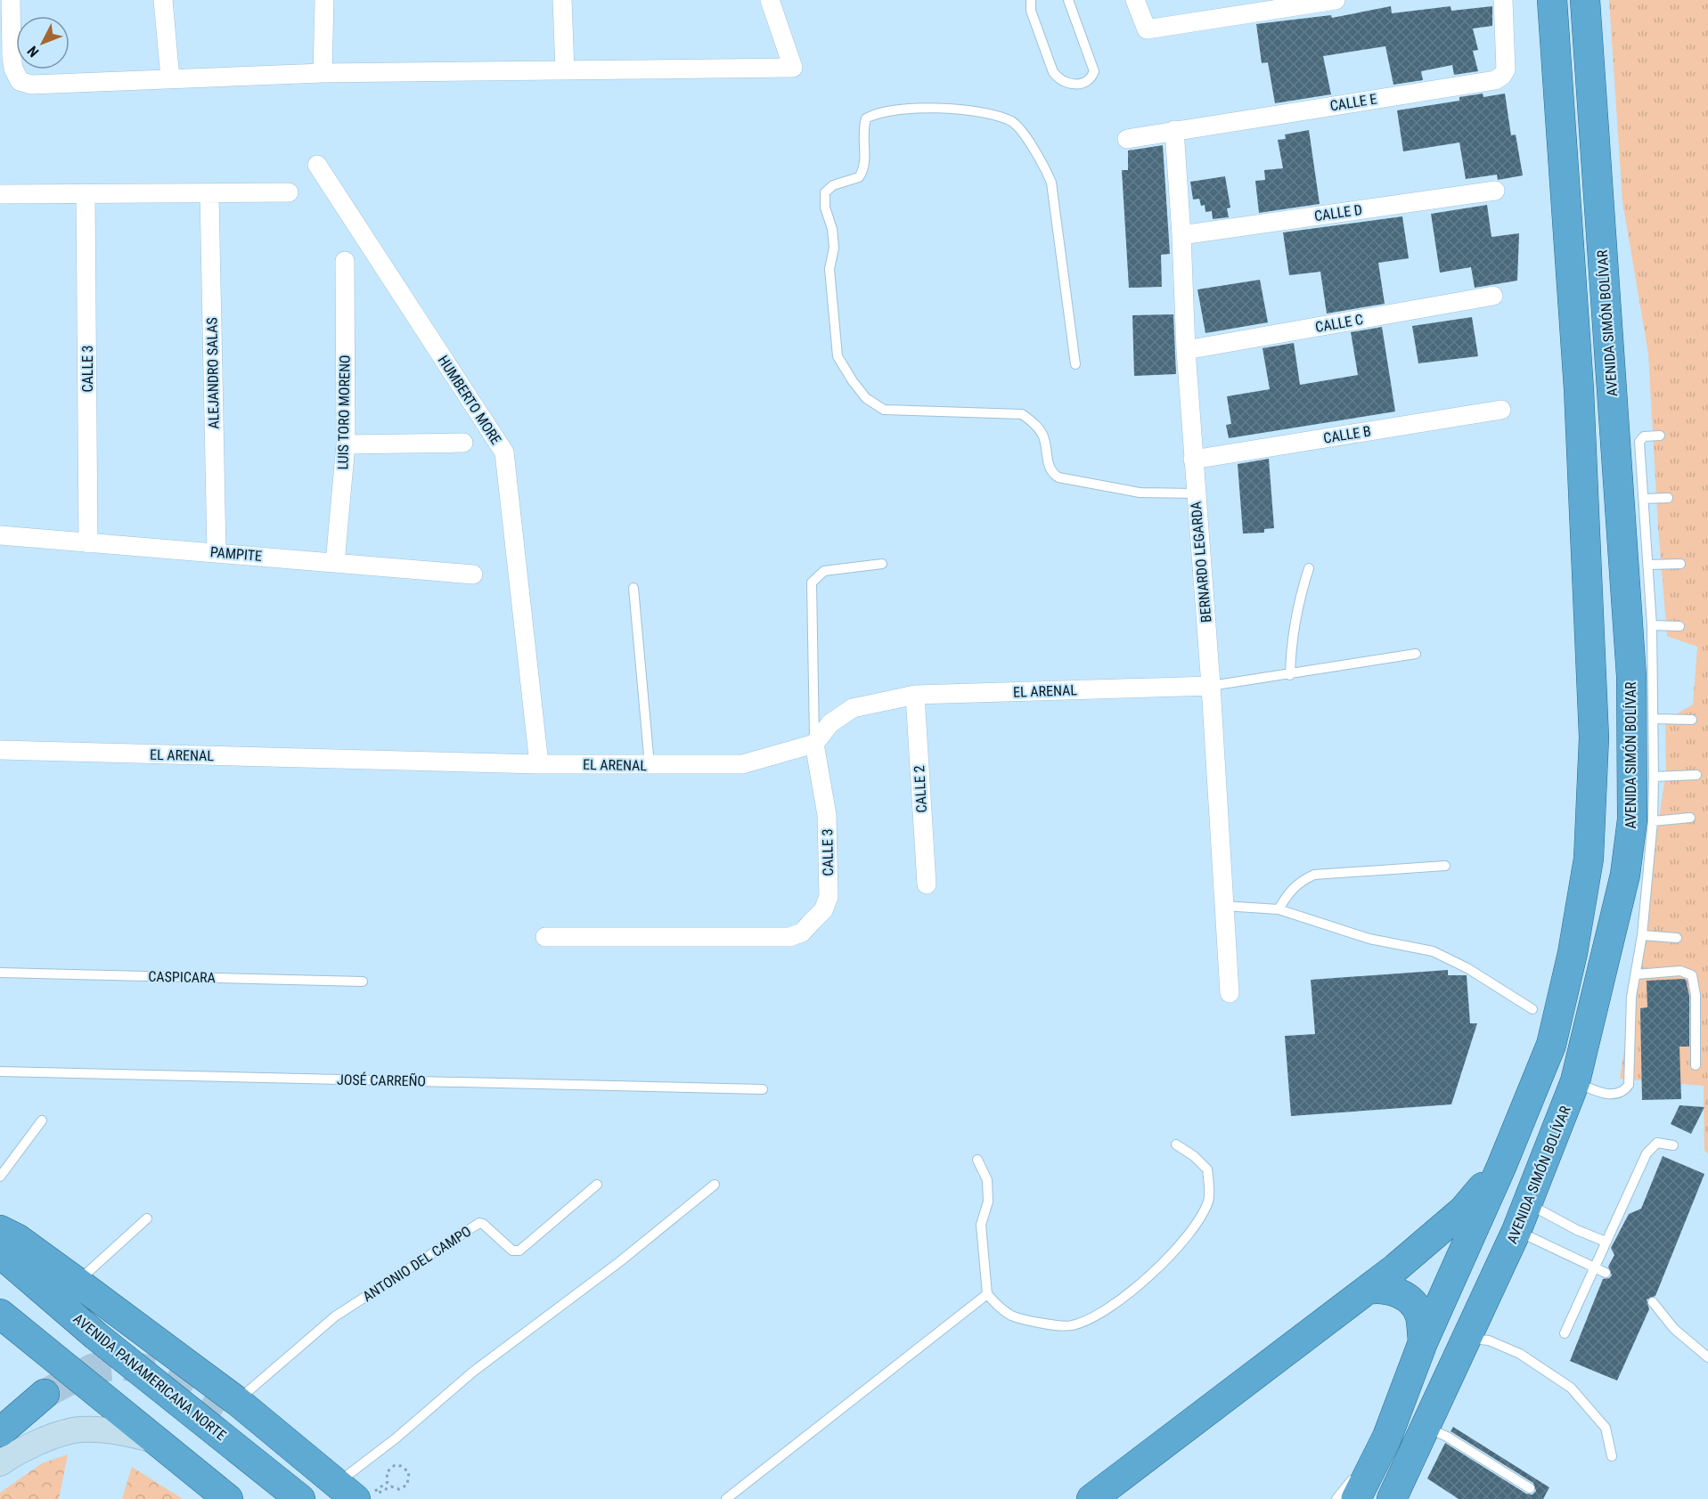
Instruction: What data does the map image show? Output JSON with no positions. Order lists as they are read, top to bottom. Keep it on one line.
{"streets":{"highway":["AVENIDA SIMÓN BOLÍVAR","AVENIDA PANAMERICANA NORTE"],"street":["CALLE E","CALLE D","CALLE C","CALLE 3","ALEJANDRO SALAS","HUMBERTO MORE","LUIS TORO MORENO","CALLE B","PAMPITE","BERNARDO LEGARDA","EL ARENAL","CALLE 2"],"lane":["CASPICARA","JOSÉ CARREÑO","ANTONIO DEL CAMPO"]},"crossings":[["CALLE E","BERNARDO LEGARDA"],["CALLE D","BERNARDO LEGARDA"],["CALLE C","BERNARDO LEGARDA"],["CALLE 3","PAMPITE"],["CALLE 3","EL ARENAL"],["ALEJANDRO SALAS","PAMPITE"],["HUMBERTO MORE","EL ARENAL"],["LUIS TORO MORENO","PAMPITE"],["CALLE B","BERNARDO LEGARDA"],["BERNARDO LEGARDA","EL ARENAL"],["EL ARENAL","CALLE 2"]],"north":"bottom left"}
